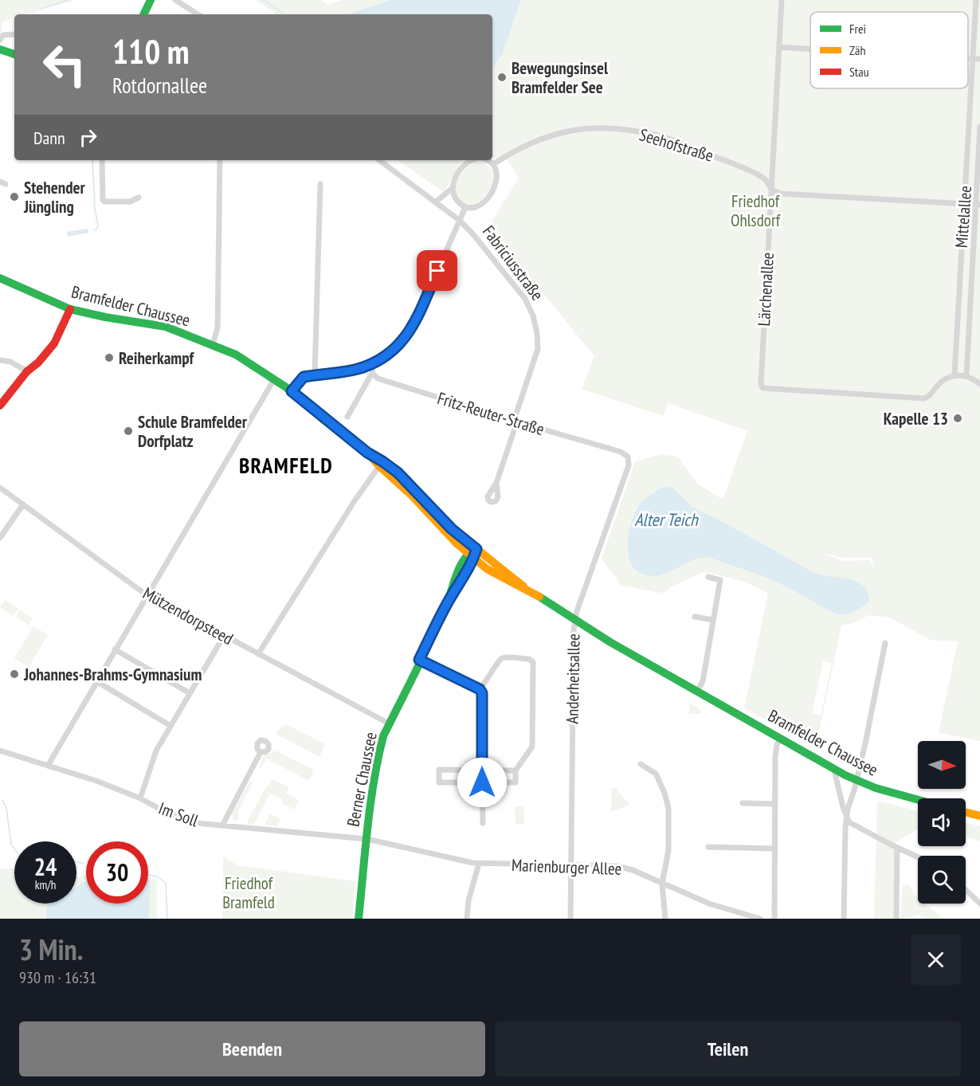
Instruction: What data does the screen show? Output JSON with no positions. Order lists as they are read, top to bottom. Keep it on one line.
{"streets":{"main road":["Bramfelder Chaussee","Berner Chaussee"],"street":["Seehofstraße","Mittelallee","Fabriciusstraße","Lärchenallee","Fritz-Reuter-Straße","Mützendorpsteed","Anderheitsallee","Im Soll","Marienburger Allee"]},"crossings":[["Seehofstraße","Lärchenallee"],["Mittelallee","Lärchenallee"],["Fabriciusstraße","Fritz-Reuter-Straße"],["Bramfelder Chaussee","Anderheitsallee"],["Bramfelder Chaussee","Berner Chaussee"],["Fritz-Reuter-Straße","Anderheitsallee"],["Mützendorpsteed","Berner Chaussee"],["Anderheitsallee","Marienburger Allee"],["Berner Chaussee","Im Soll"],["Berner Chaussee","Marienburger Allee"],["Im Soll","Marienburger Allee"]],"districts":["BRAMFELD"],"water":["Alter Teich"],"parks":["Friedhof Ohlsdorf","Friedhof Bramfeld"],"places":["Bewegungsinsel Bramfelder See","Stehender Jüngling","Reiherkampf","Kapelle 13","Schule Bramfelder Dorfplatz","Johannes-Brahms-Gymnasium"],"legend":["Frei","Zäh","Stau"],"north":"right","page":{"turn":["110 m","Rotdornallee"],"then":"Dann","speed":"24 km/h","limit":"30","heading":["3 Min.","930 m · 16:31"],"buttons":["Beenden","Teilen"]}}
